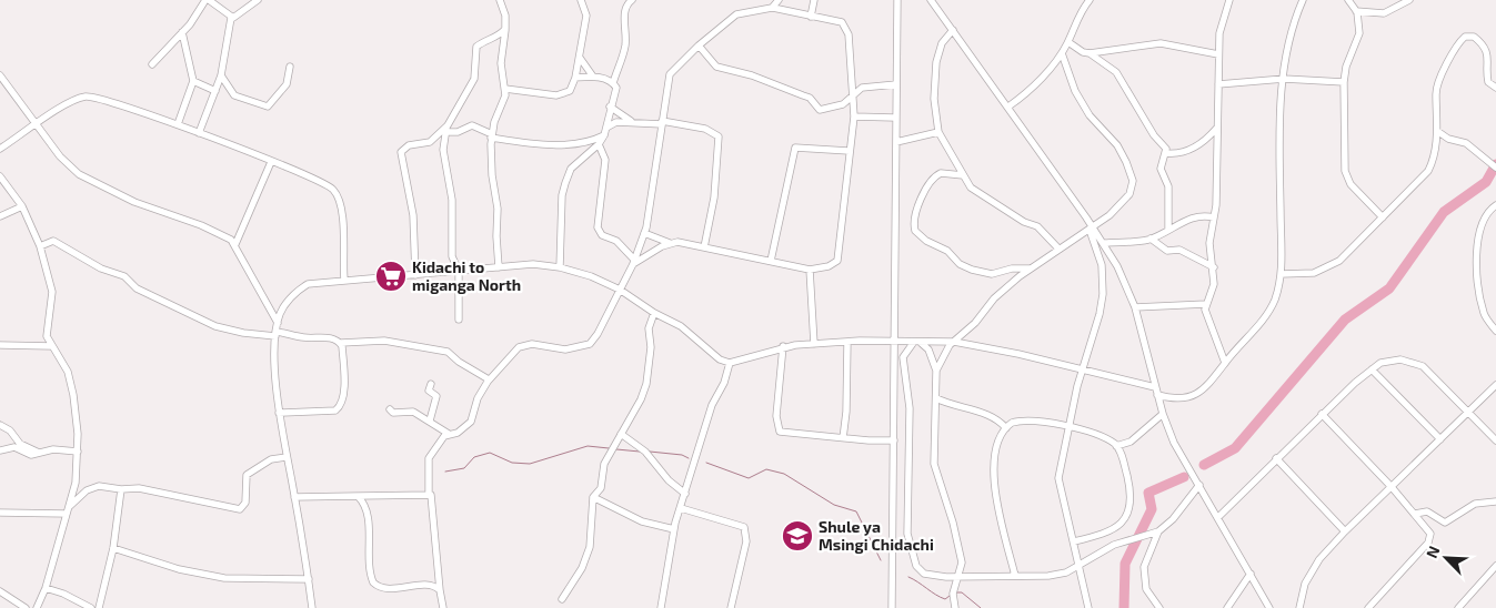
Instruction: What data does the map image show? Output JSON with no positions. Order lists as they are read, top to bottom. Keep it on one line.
{"places":{"supermarket":["Kidachi to miganga North"],"school or university":["Shule ya Msingi Chidachi"]},"north":"top left"}
